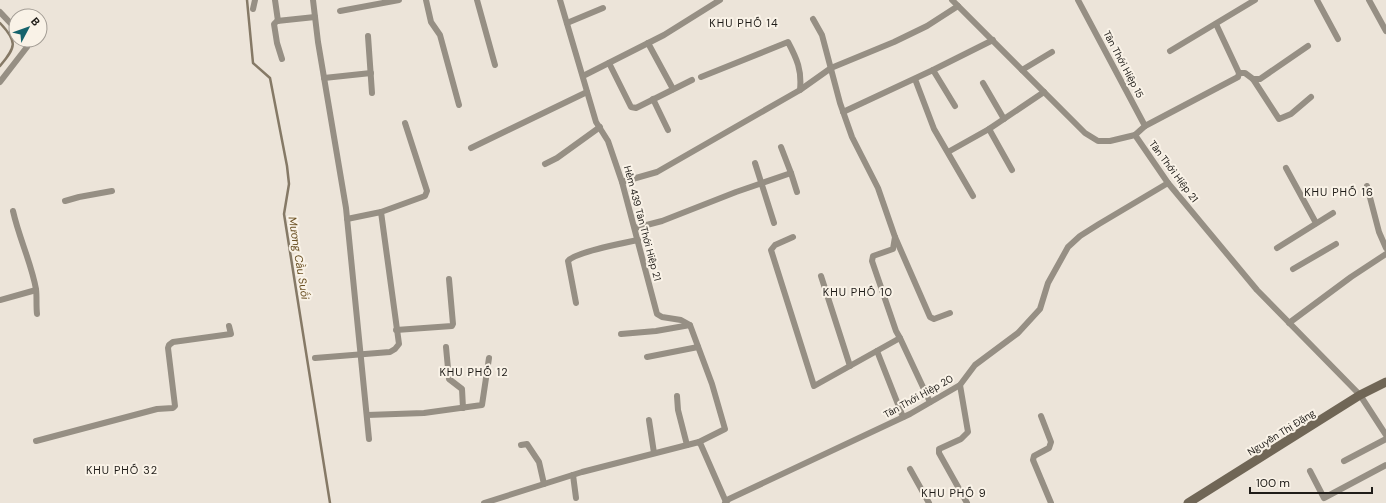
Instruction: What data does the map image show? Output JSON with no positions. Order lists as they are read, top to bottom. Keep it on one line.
{"streets":{"street":["Tân Thới Hiệp 15","Tân Thới Hiệp 21","Hẻm 439 Tân Thới Hiệp 21","Tân Thới Hiệp 20","Nguyễn Thị Đặng"]},"crossings":[["Tân Thới Hiệp 21","Tân Thới Hiệp 20"],["Tân Thới Hiệp 21","Nguyễn Thị Đặng"]],"districts":["KHU PHỐ 14","KHU PHỐ 16","KHU PHỐ 10","KHU PHỐ 12","KHU PHỐ 32","KHU PHỐ 9"],"water":["Mương Cầu Suối"],"scale_bar":"100 m","north":"top right"}
